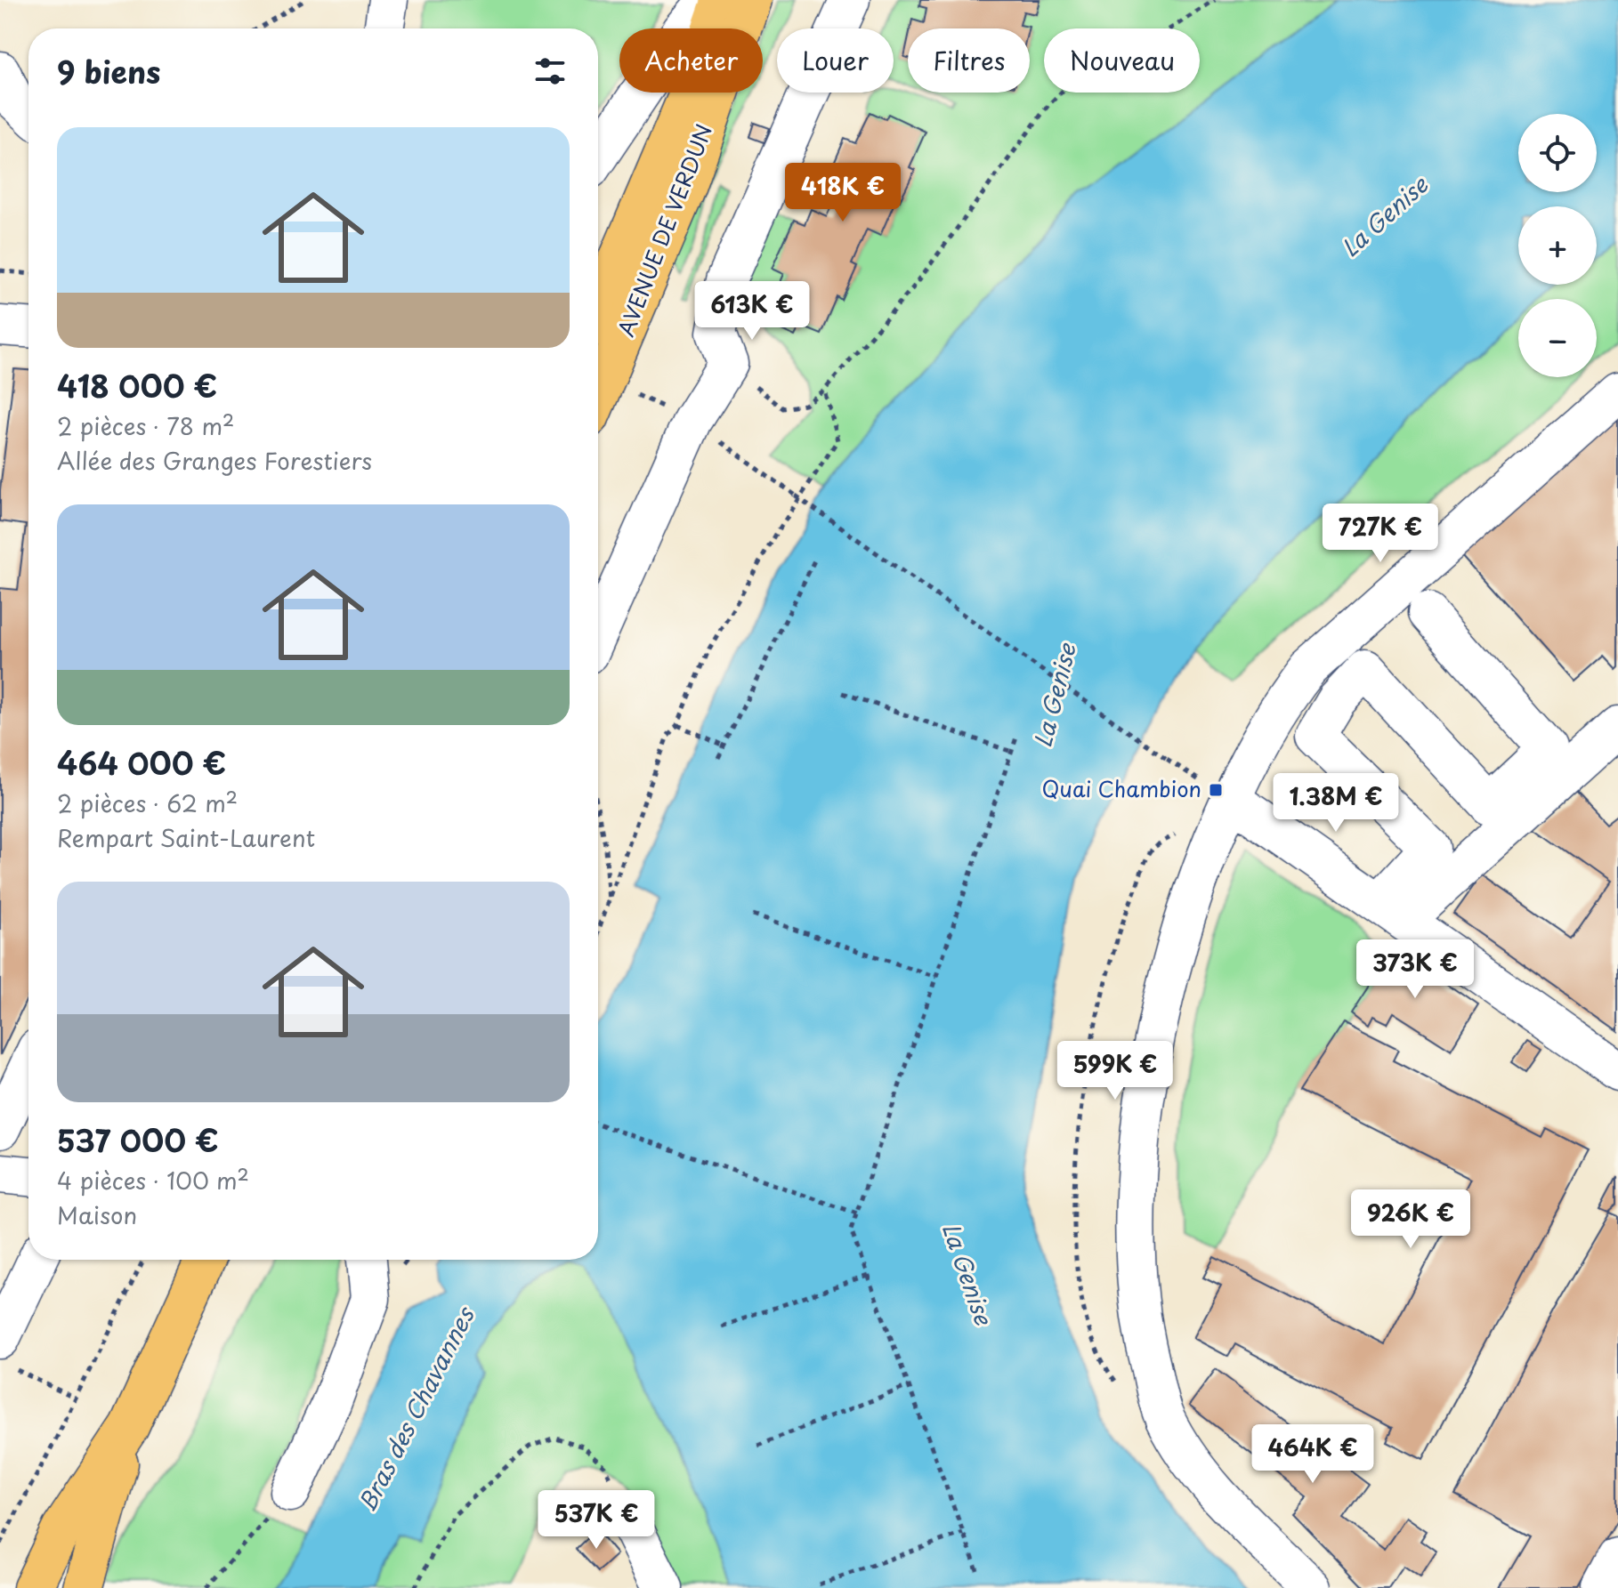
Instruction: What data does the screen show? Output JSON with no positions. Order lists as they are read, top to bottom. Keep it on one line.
{"streets":{"main road":["AVENUE DE VERDUN"]},"water":["La Genise","Bras des Chavannes"],"places":{"transit":["Quai Chambion"]},"page":{"chip":["Acheter","Louer","Filtres","Nouveau"],"heading":"9 biens","map_buttons":["+","−"],"list":[{"name":"418 000 €","note":"2 pièces · 78 m² · Allée des Granges Forestiers"},{"name":"464 000 €","note":"2 pièces · 62 m² · Rempart Saint-Laurent"},{"name":"537 000 €","note":"4 pièces · 100 m² · Maison"}],"price":["418K €","613K €","727K €","1.38M €","373K €","599K €","926K €","464K €","537K €"]}}
